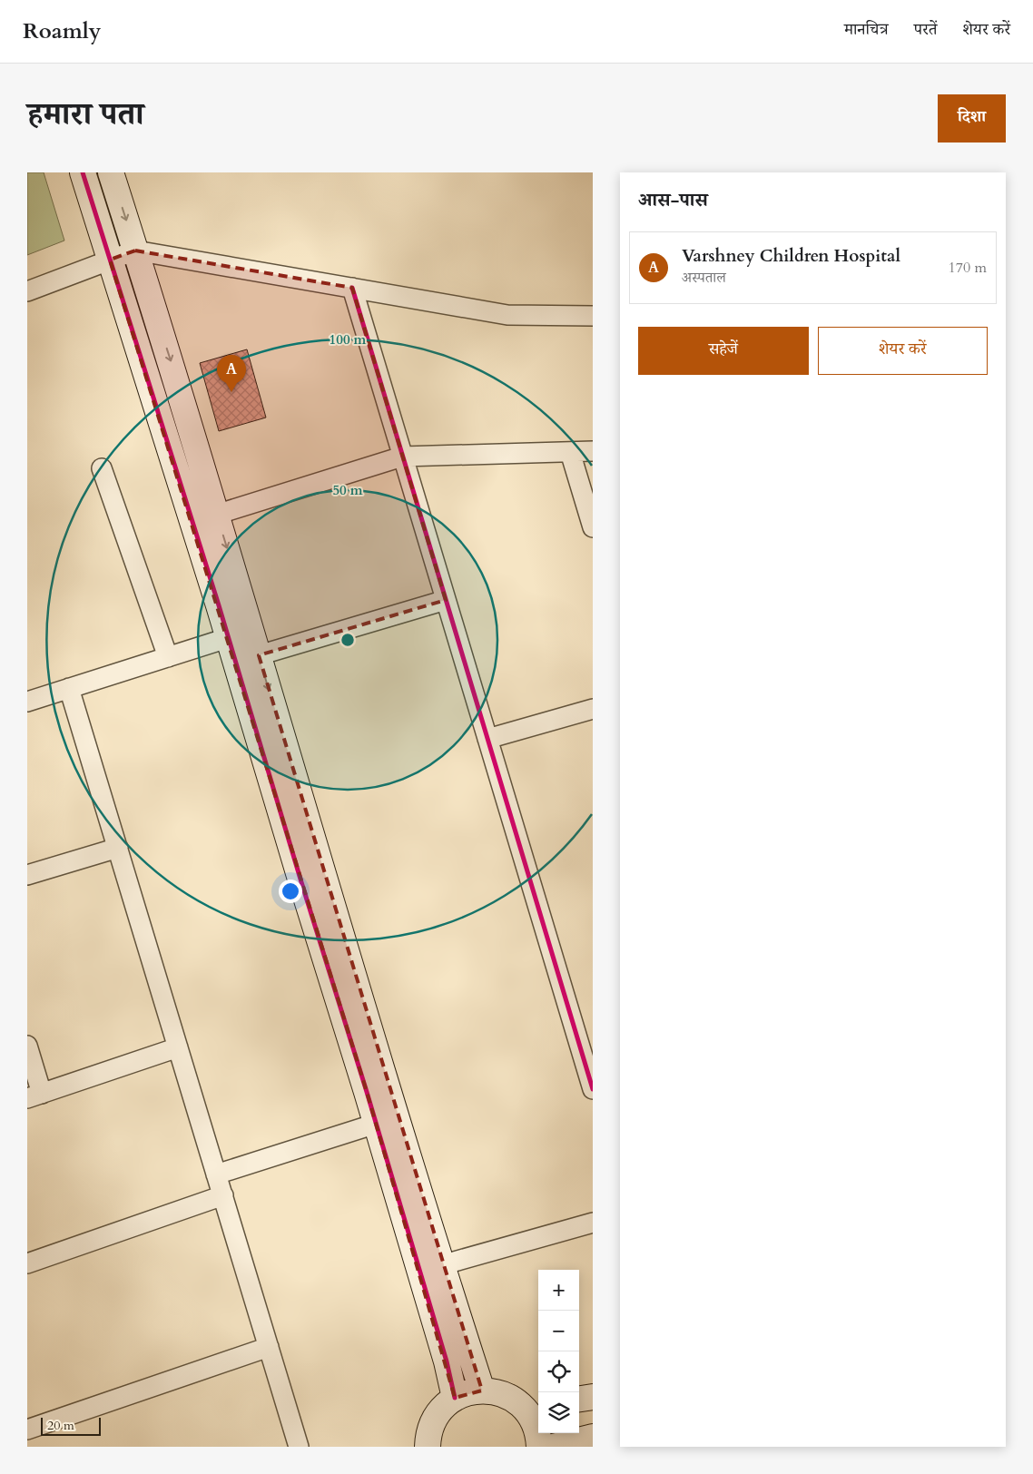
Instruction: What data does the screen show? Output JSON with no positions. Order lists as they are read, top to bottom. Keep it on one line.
{"scale_bar":"20 m","page":{"header":"Roamly","nav":["मानचित्र","परतें","शेयर करें"],"title":"हमारा पता","buttons":["दिशा",["सहेजें","शेयर करें"]],"heading":"आस-पास","list":[{"mark":"A","name":"Varshney Children Hospital","note":"अस्पताल","value":"170 m"}],"pins":"A","map_buttons":["+","−"],"scale":"20 m"},"rings":["100 m","50 m"]}
